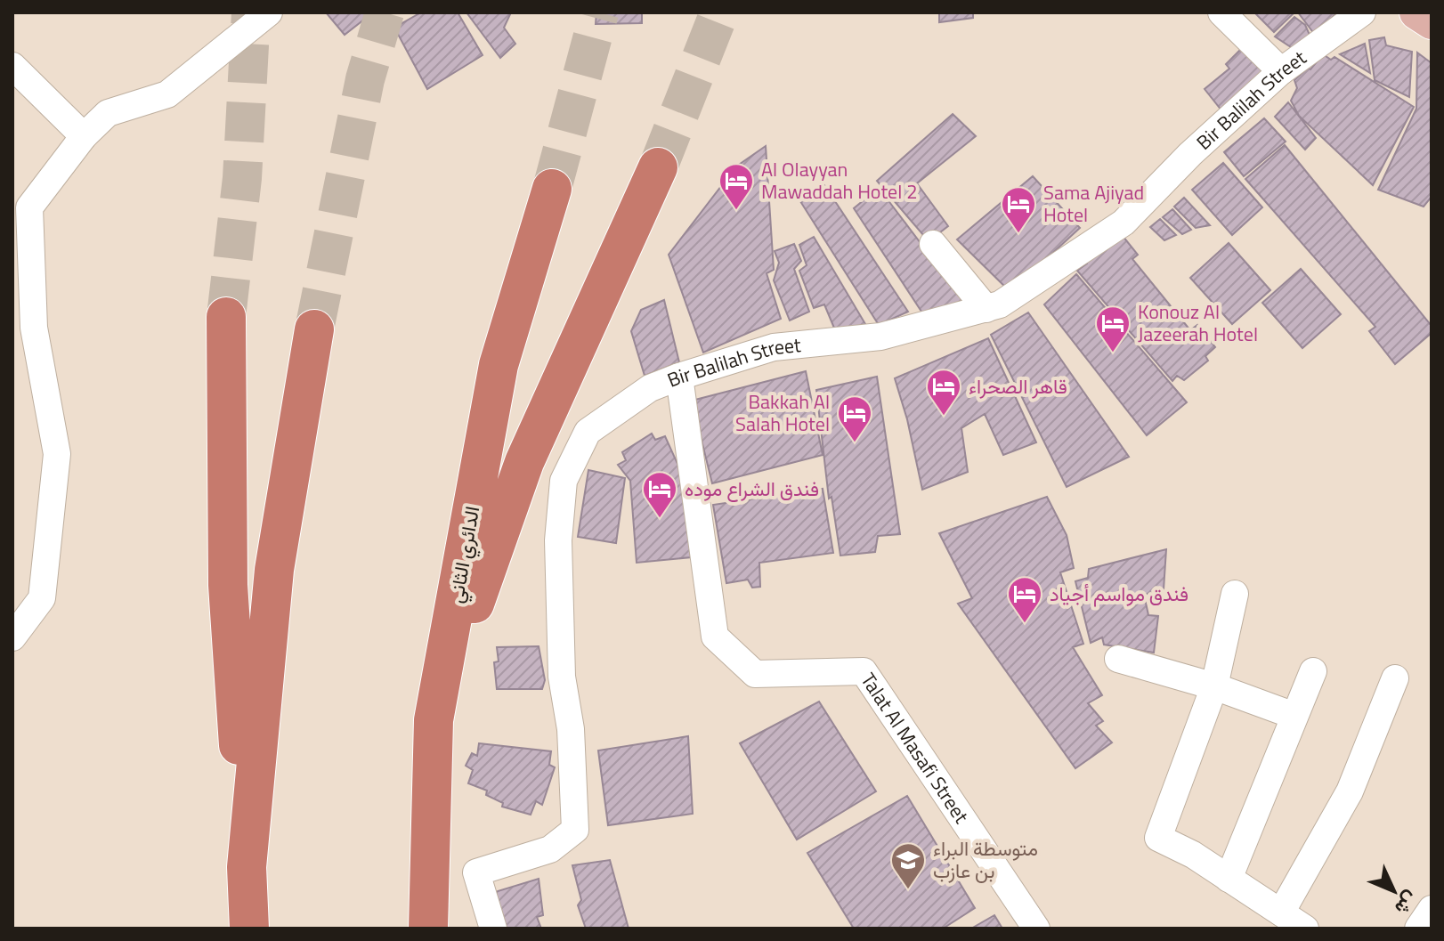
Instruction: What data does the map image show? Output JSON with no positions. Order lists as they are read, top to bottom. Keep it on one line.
{"streets":{"highway":["الدائري الثاني"],"street":["Bir Balilah Street","Talat Al Masafi Street"]},"crossings":[["Bir Balilah Street","Talat Al Masafi Street"]],"places":{"hotel":["Al Olayyan Mawaddah Hotel 2","Sama Ajiyad Hotel","Konouz Al Jazeerah Hotel","قاهر الصحراء","Bakkah Al Salah Hotel","فندق الشراع موده","فندق مواسم أجياد"],"school or university":["متوسطة البراء بن عازب"]},"north":"bottom right"}
